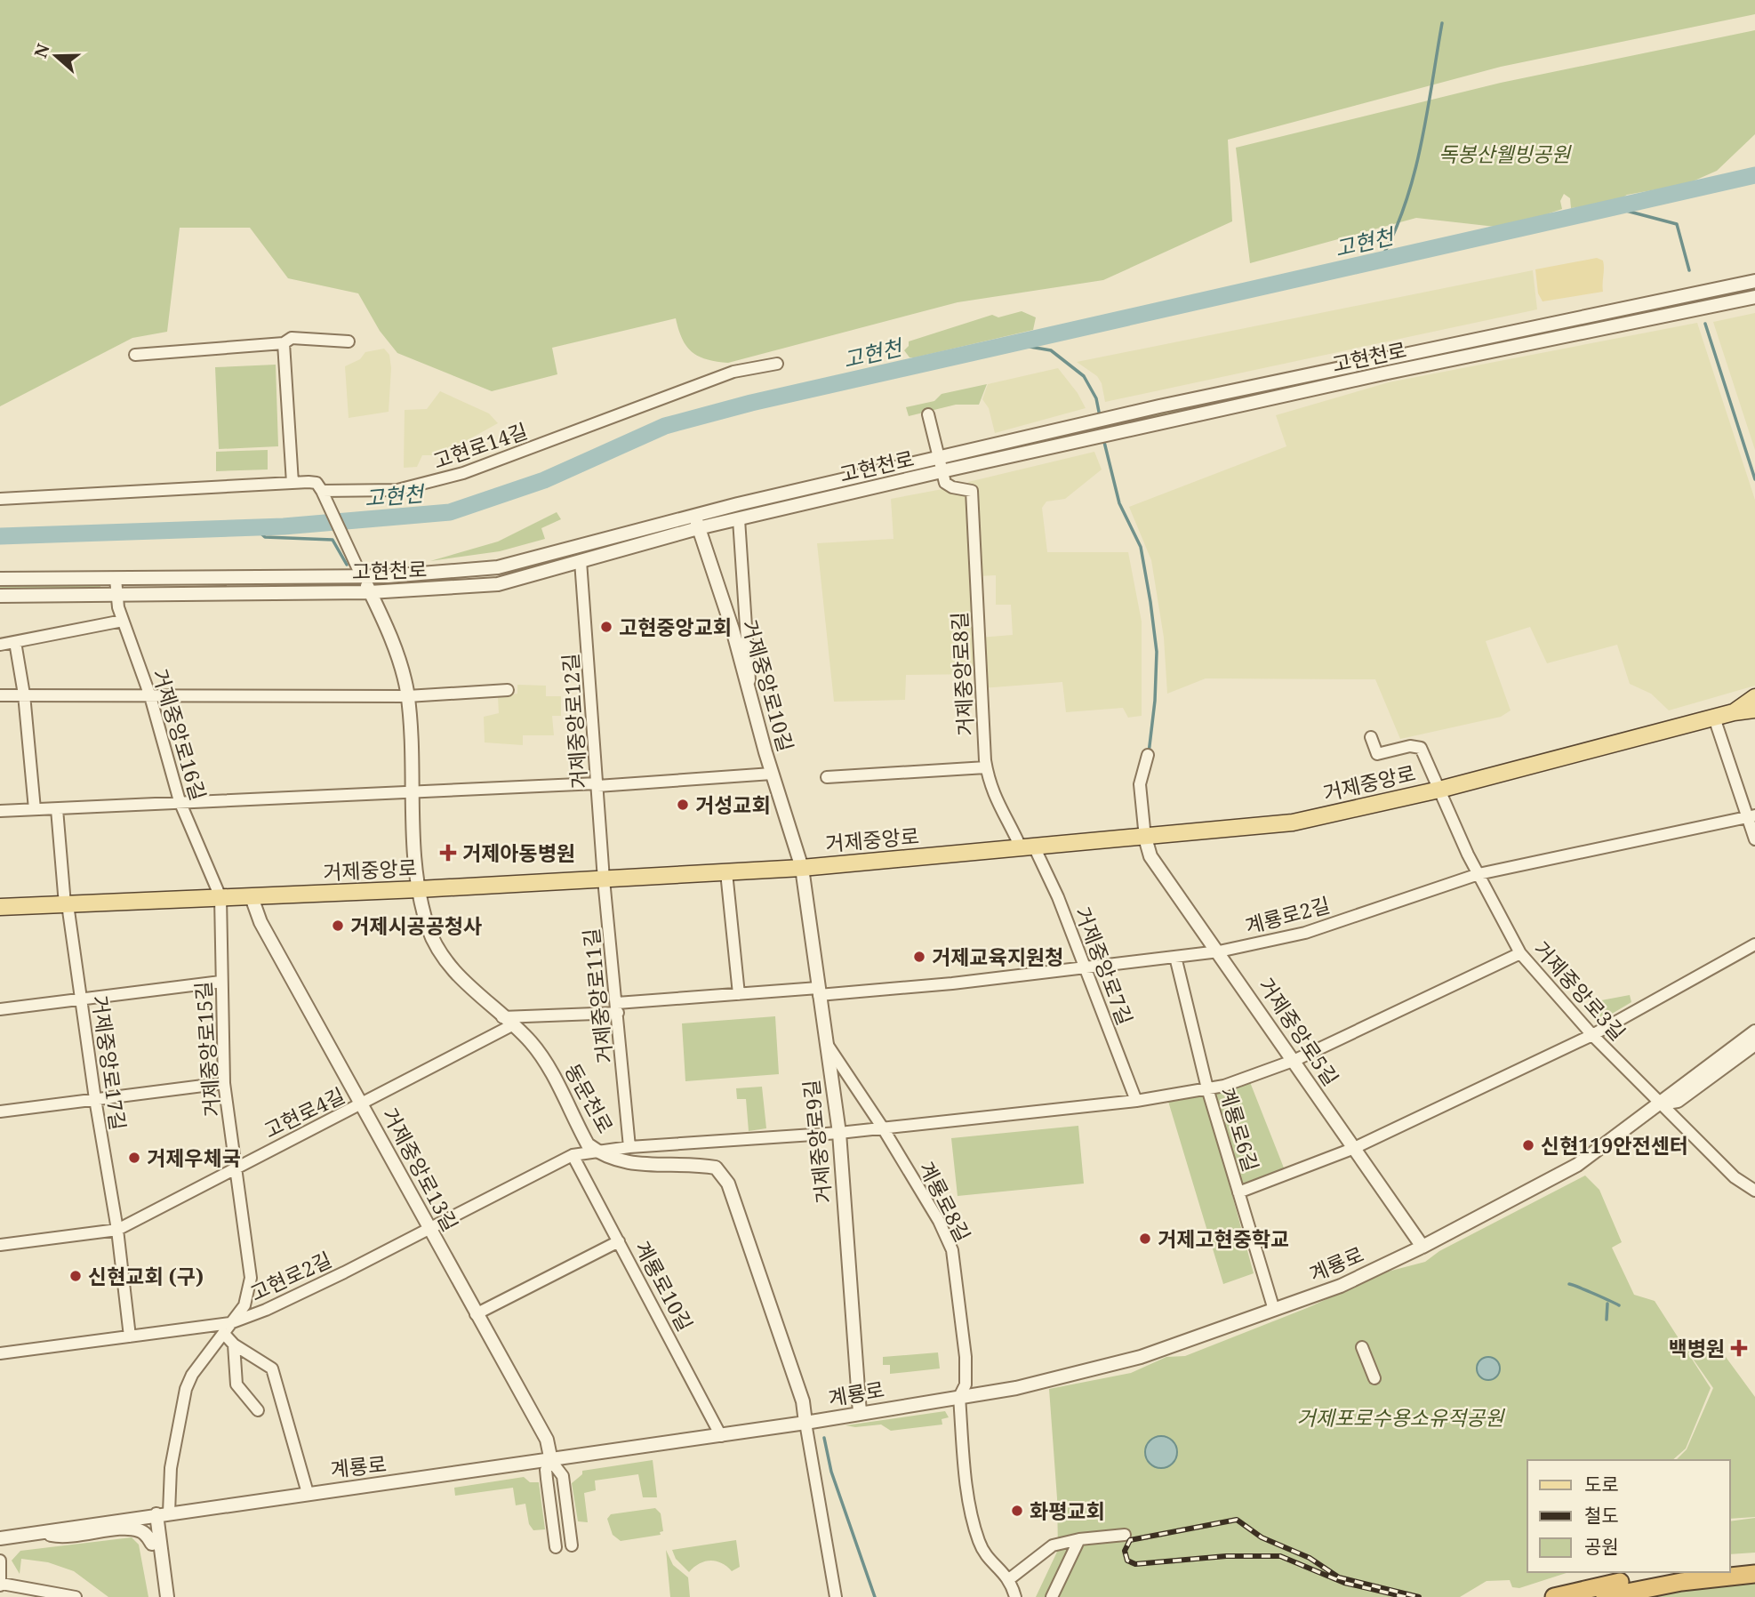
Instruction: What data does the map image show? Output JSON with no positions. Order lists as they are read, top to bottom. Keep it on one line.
{"streets":{"main road":["거제중앙로"],"street":["고현천로","고현로14길","거제중앙로8길","거제중앙로10길","거제중앙로12길","거제중앙로16길","계룡로2길","거제중앙로7길","거제중앙로3길","거제중앙로11길","거제중앙로5길","거제중앙로15길","거제중앙로17길","동문천로","고현로4길","계룡로6길","거제중앙로9길","거제중앙로13길","계룡로8길","계룡로","고현로2길","계룡로10길"]},"crossings":[["고현천로","거제중앙로8길"],["고현천로","거제중앙로10길"],["고현천로","거제중앙로12길"],["고현천로","거제중앙로16길"],["고현천로","동문천로"],["거제중앙로8길","거제중앙로"],["거제중앙로8길","거제중앙로7길"],["거제중앙로10길","거제중앙로"],["거제중앙로10길","거제중앙로9길"],["거제중앙로12길","거제중앙로"],["거제중앙로12길","거제중앙로11길"],["거제중앙로16길","거제중앙로"],["거제중앙로16길","거제중앙로15길"],["거제중앙로","거제중앙로7길"],["거제중앙로","거제중앙로3길"],["거제중앙로","거제중앙로11길"],["거제중앙로","거제중앙로5길"],["거제중앙로","거제중앙로15길"],["거제중앙로","거제중앙로17길"],["거제중앙로","동문천로"],["거제중앙로","거제중앙로9길"],["거제중앙로","거제중앙로13길"],["계룡로2길","거제중앙로7길"],["계룡로2길","거제중앙로3길"],["계룡로2길","거제중앙로11길"],["계룡로2길","거제중앙로5길"],["계룡로2길","동문천로"],["계룡로2길","고현로4길"],["계룡로2길","계룡로6길"],["계룡로2길","거제중앙로9길"],["거제중앙로7길","고현로2길"],["거제중앙로3길","계룡로"],["거제중앙로3길","고현로2길"],["거제중앙로11길","고현로2길"],["거제중앙로5길","계룡로"],["거제중앙로5길","고현로2길"],["거제중앙로15길","고현로4길"],["거제중앙로15길","계룡로"],["거제중앙로15길","고현로2길"],["거제중앙로17길","고현로4길"],["거제중앙로17길","고현로2길"],["동문천로","고현로4길"],["동문천로","계룡로"],["동문천로","고현로2길"],["고현로4길","거제중앙로13길"],["계룡로6길","계룡로"],["계룡로6길","고현로2길"],["거제중앙로9길","계룡로8길"],["거제중앙로9길","계룡로"],["거제중앙로9길","고현로2길"],["거제중앙로13길","계룡로"],["거제중앙로13길","고현로2길"],["계룡로8길","계룡로"],["계룡로8길","고현로2길"],["계룡로","계룡로10길"],["고현로2길","계룡로10길"]],"water":["고현천"],"parks":["독봉산웰빙공원","거제포로수용소유적공원"],"places":{"other":["고현중앙교회","거성교회","거제시공공청사","거제교육지원청","신현119안전센터","거제우체국","거제고현중학교","신현교회 (구)","화평교회"],"health":["거제아동병원","백병원"]},"legend":["도로","철도","공원"],"north":"left"}
